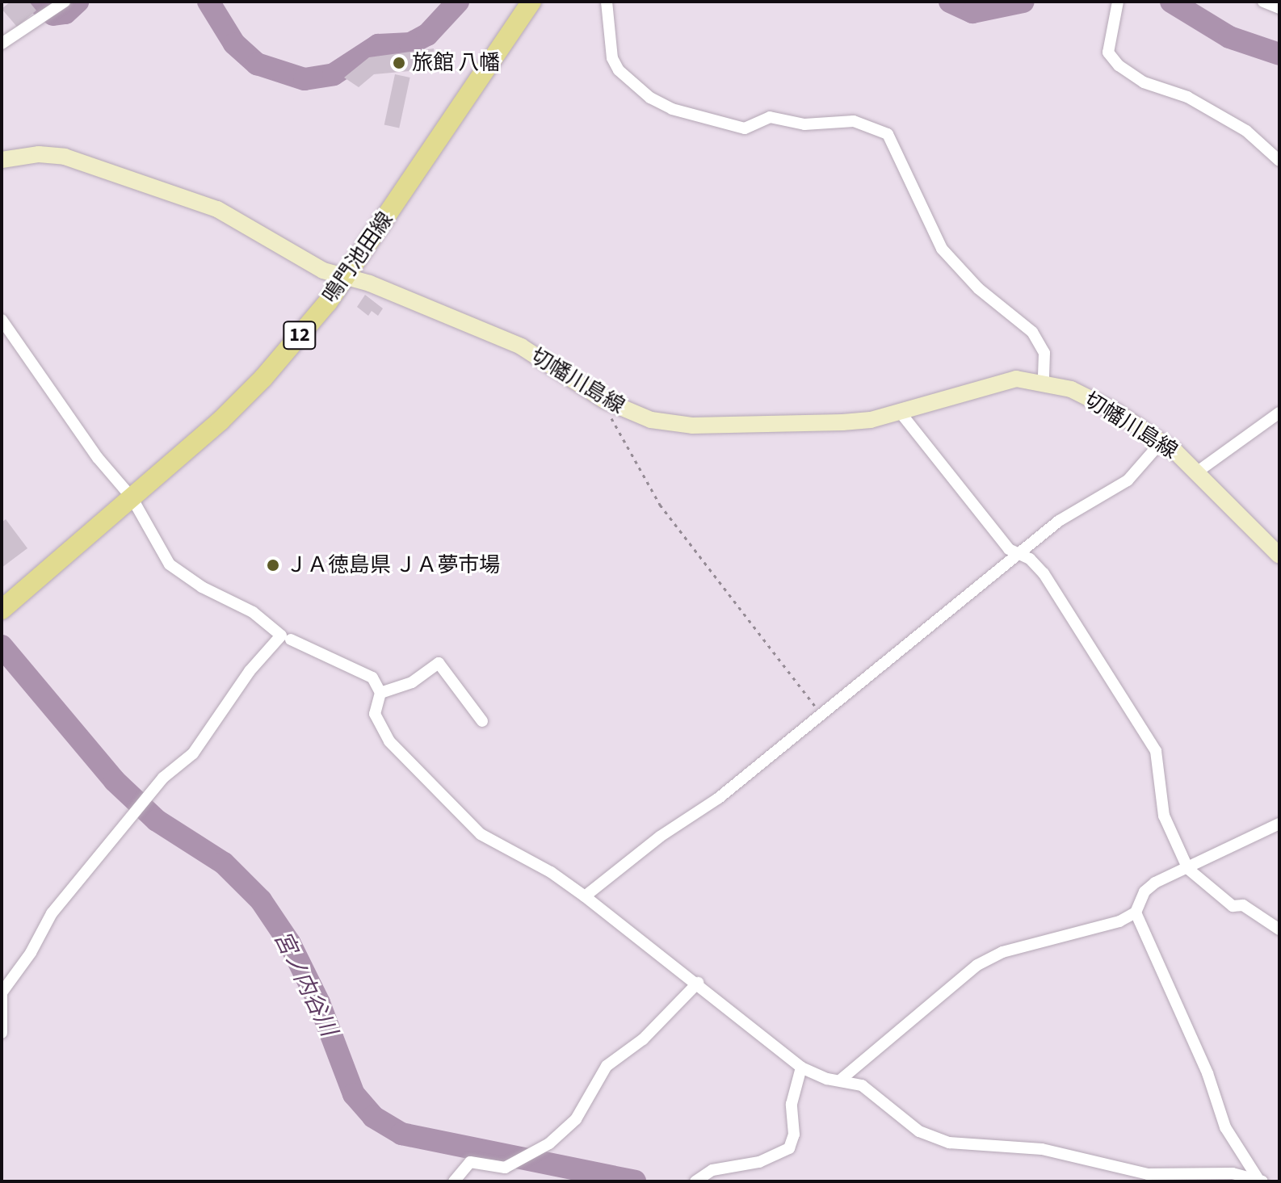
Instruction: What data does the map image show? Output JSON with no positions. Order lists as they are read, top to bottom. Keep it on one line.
{"streets":{"main road":["鳴門池田線","12","切幡川島線"]},"crossings":[["鳴門池田線","切幡川島線"]],"water":["宮ノ内谷川"],"places":["旅館 八幡","ＪＡ徳島県 ＪＡ夢市場"]}
